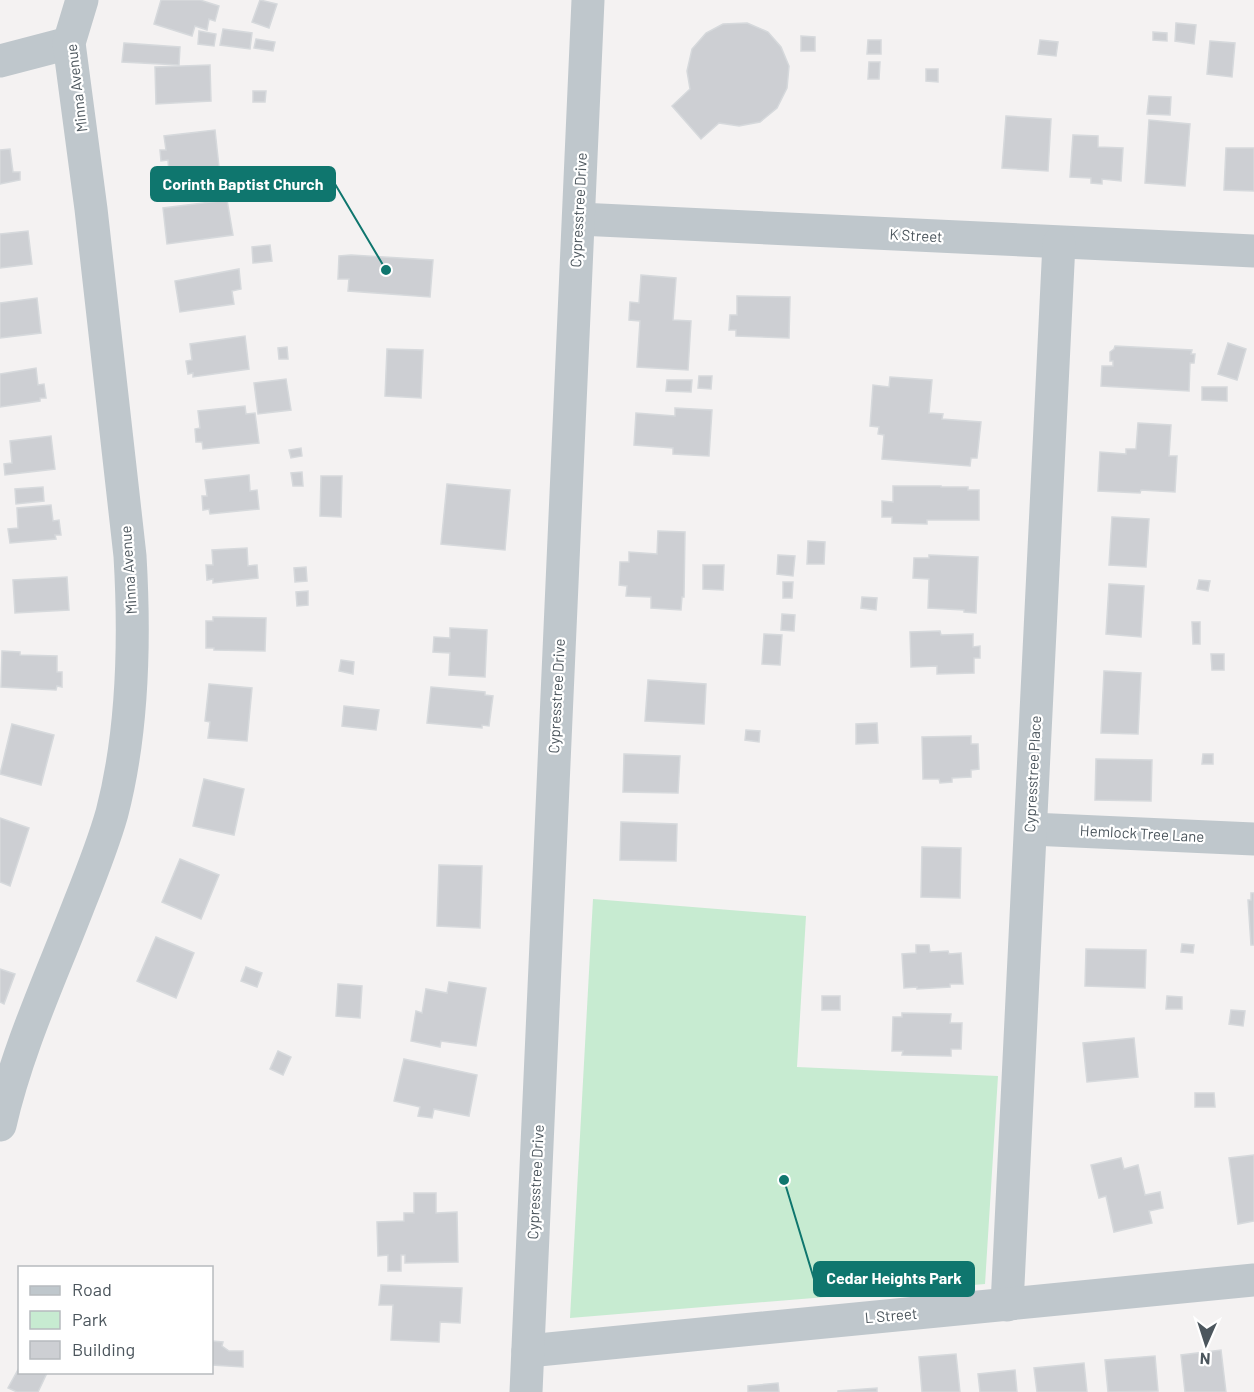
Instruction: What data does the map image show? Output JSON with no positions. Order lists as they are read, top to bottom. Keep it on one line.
{"streets":{"street":["Minna Avenue","Cypresstree Drive","K Street","Cypresstree Place","Hemlock Tree Lane","L Street"]},"crossings":[["Cypresstree Drive","K Street"],["Cypresstree Drive","L Street"],["K Street","Cypresstree Place"],["Cypresstree Place","Hemlock Tree Lane"],["Cypresstree Place","L Street"]],"places":["Corinth Baptist Church","Cedar Heights Park"],"legend":["Road","Park","Building"],"north":"bottom"}
